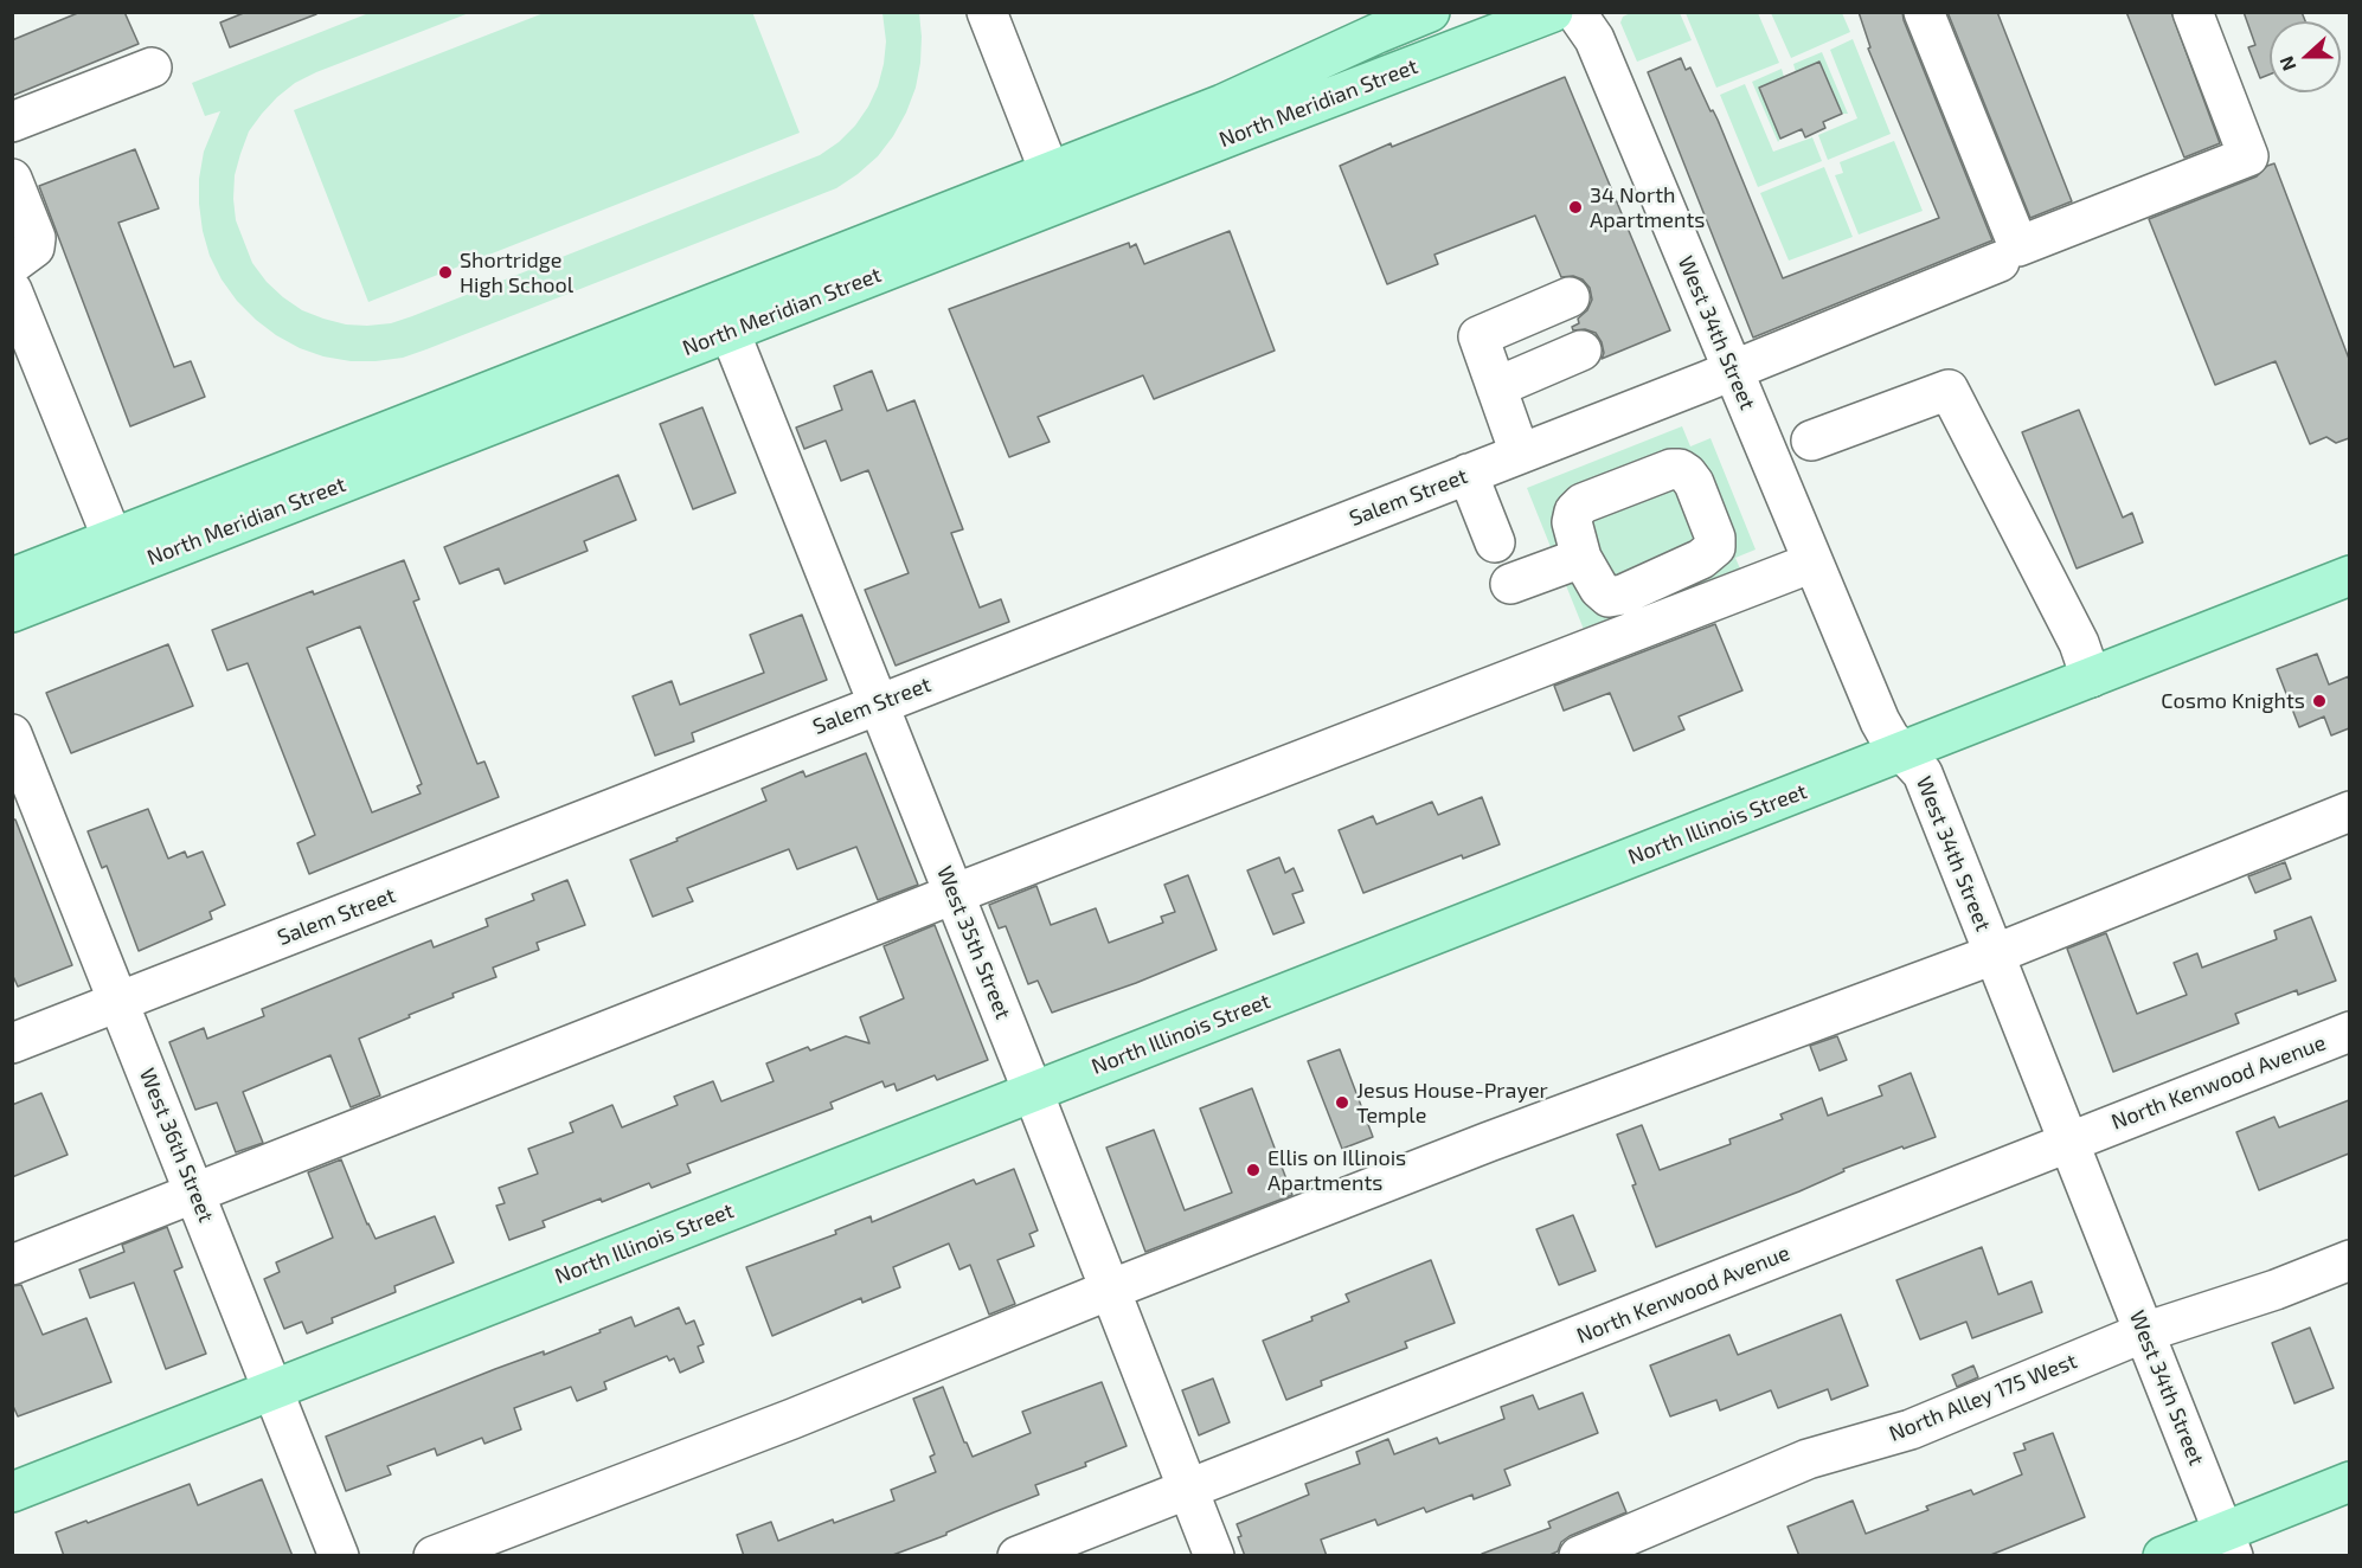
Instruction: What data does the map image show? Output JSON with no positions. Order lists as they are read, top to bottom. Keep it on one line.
{"streets":{"main road":["North Meridian Street","North Illinois Street"],"street":["West 34th Street","Salem Street","West 35th Street","North Kenwood Avenue","West 36th Street","North Alley 175 West"]},"crossings":[["North Meridian Street","West 35th Street"],["West 34th Street","Salem Street"],["West 34th Street","North Illinois Street"],["West 34th Street","North Kenwood Avenue"],["West 34th Street","North Alley 175 West"],["Salem Street","West 35th Street"],["Salem Street","West 36th Street"],["North Illinois Street","West 35th Street"],["North Illinois Street","West 36th Street"],["West 35th Street","North Kenwood Avenue"]],"places":["34 North Apartments","Shortridge High School","Cosmo Knights","Jesus House-Prayer Temple","Ellis on Illinois Apartments"],"north":"left"}
